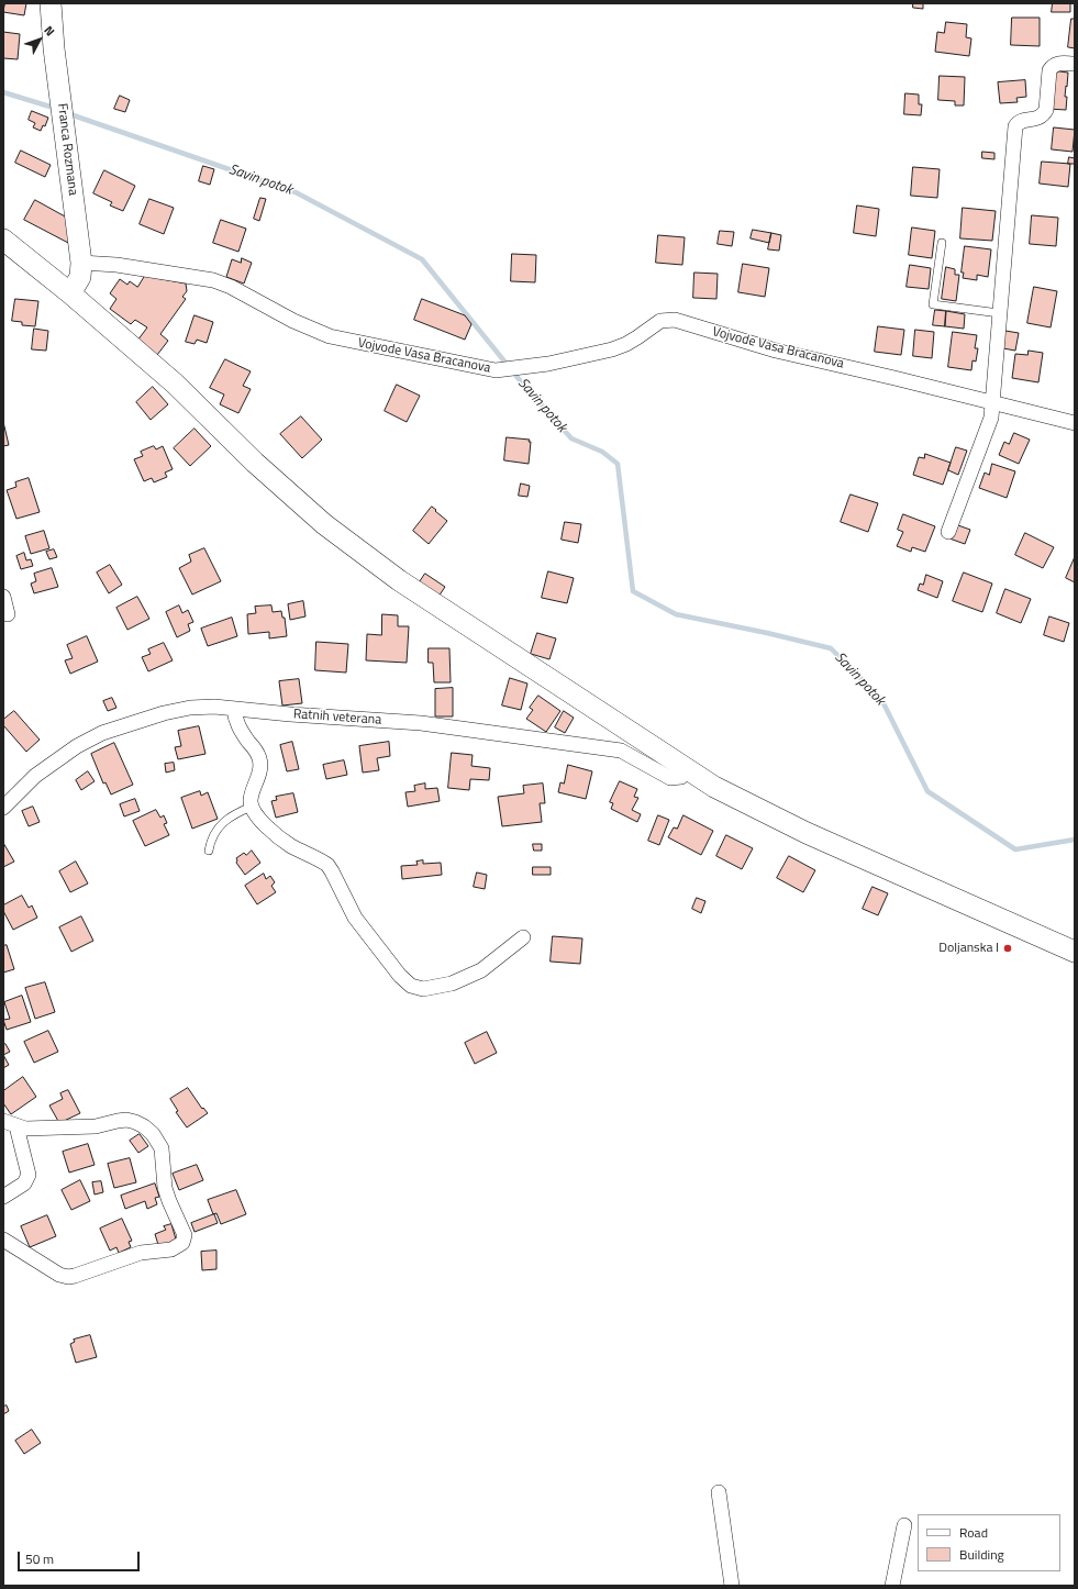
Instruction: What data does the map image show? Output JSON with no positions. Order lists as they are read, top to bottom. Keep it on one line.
{"streets":{"street":["Franca Rozmana","Vojvode Vasa Bracanova","Ratnih veterana"]},"crossings":[["Franca Rozmana","Vojvode Vasa Bracanova"]],"water":["Savin potok"],"places":["Doljanska I"],"legend":["Road","Building"],"scale_bar":"50 m","north":"top right"}
